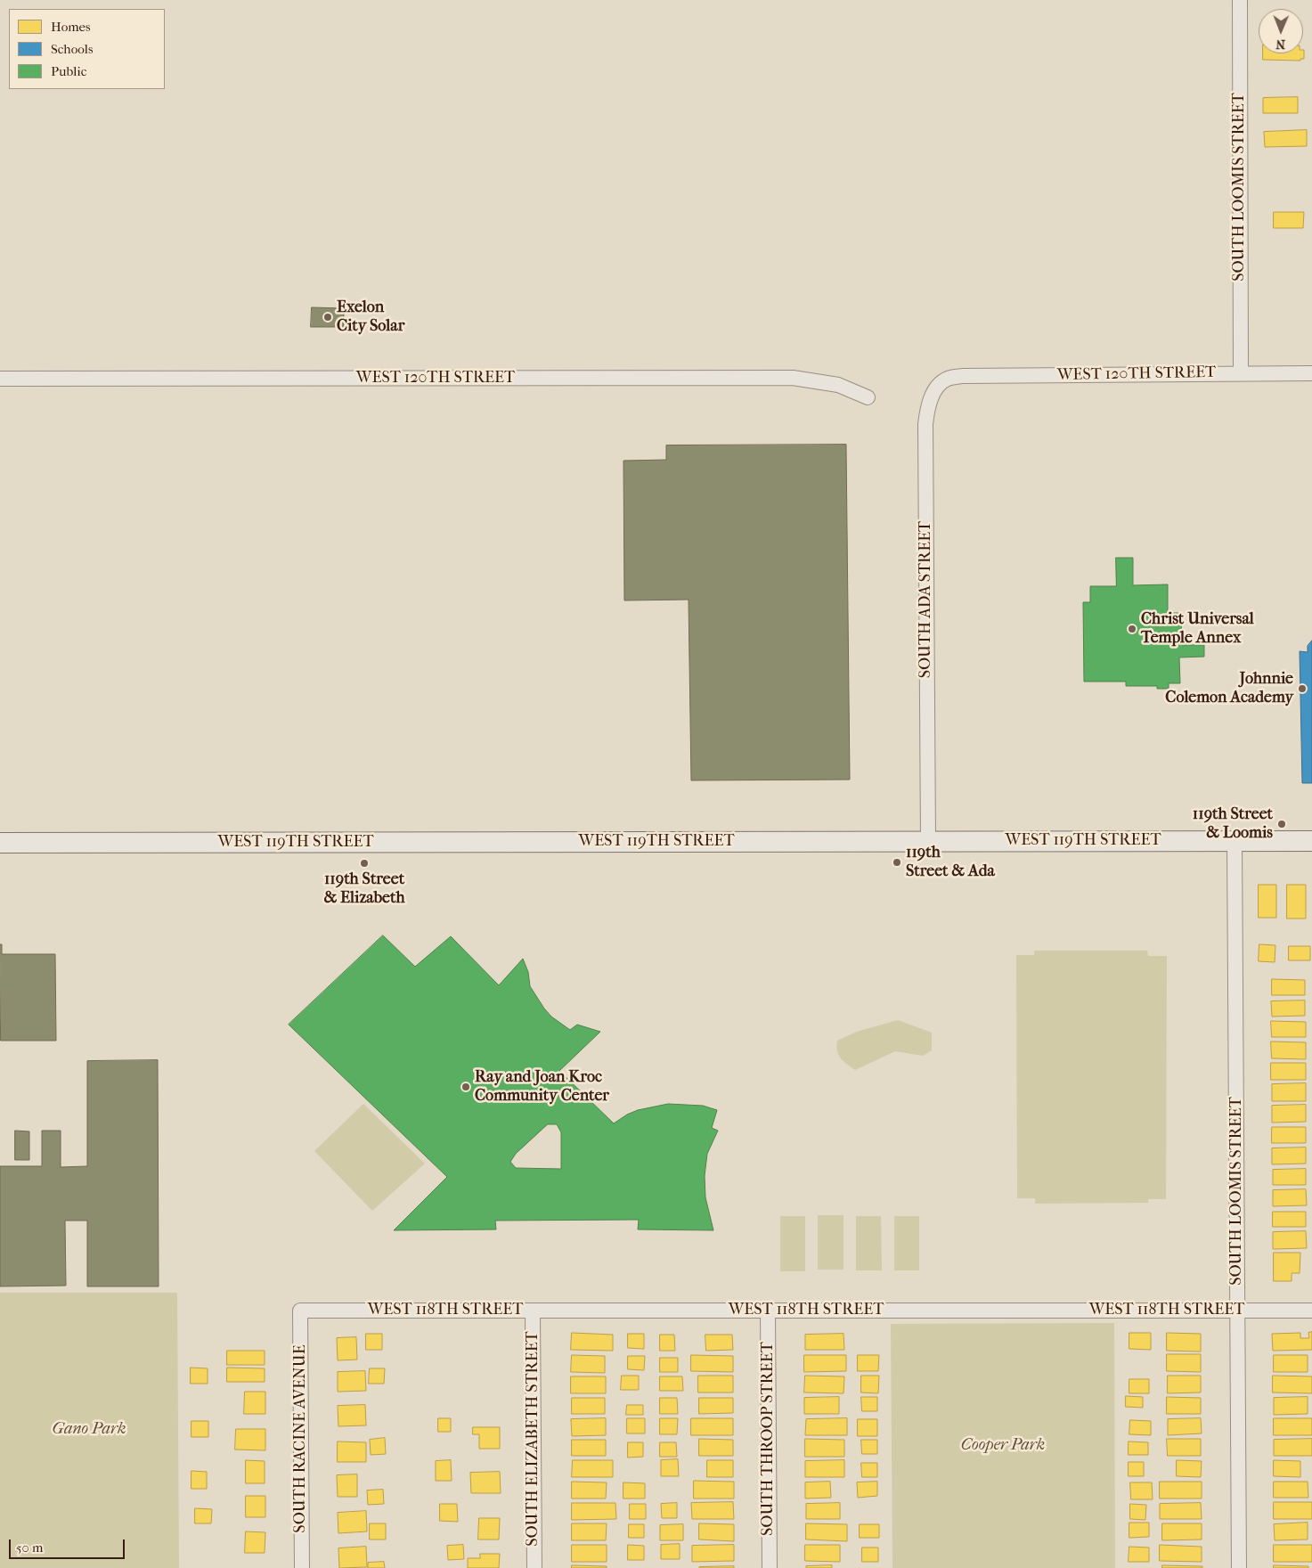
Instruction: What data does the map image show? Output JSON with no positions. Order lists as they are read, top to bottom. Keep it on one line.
{"streets":{"street":["SOUTH LOOMIS STREET","WEST 120TH STREET","SOUTH ADA STREET","WEST 119TH STREET","WEST 118TH STREET","SOUTH RACINE AVENUE","SOUTH ELIZABETH STREET","SOUTH THROOP STREET"]},"crossings":[["SOUTH LOOMIS STREET","WEST 120TH STREET"],["SOUTH LOOMIS STREET","WEST 119TH STREET"],["SOUTH LOOMIS STREET","WEST 118TH STREET"],["WEST 120TH STREET","SOUTH ADA STREET"],["SOUTH ADA STREET","WEST 119TH STREET"],["WEST 118TH STREET","SOUTH RACINE AVENUE"],["WEST 118TH STREET","SOUTH ELIZABETH STREET"],["WEST 118TH STREET","SOUTH THROOP STREET"]],"parks":["Gano Park","Cooper Park"],"places":["Exelon City Solar","Christ Universal Temple Annex","Johnnie Colemon Academy","119th Street & Loomis","119th Street & Ada","119th Street & Elizabeth","Ray and Joan Kroc Community Center"],"legend":["Homes","Schools","Public"],"scale_bar":"50 m","north":"bottom"}
